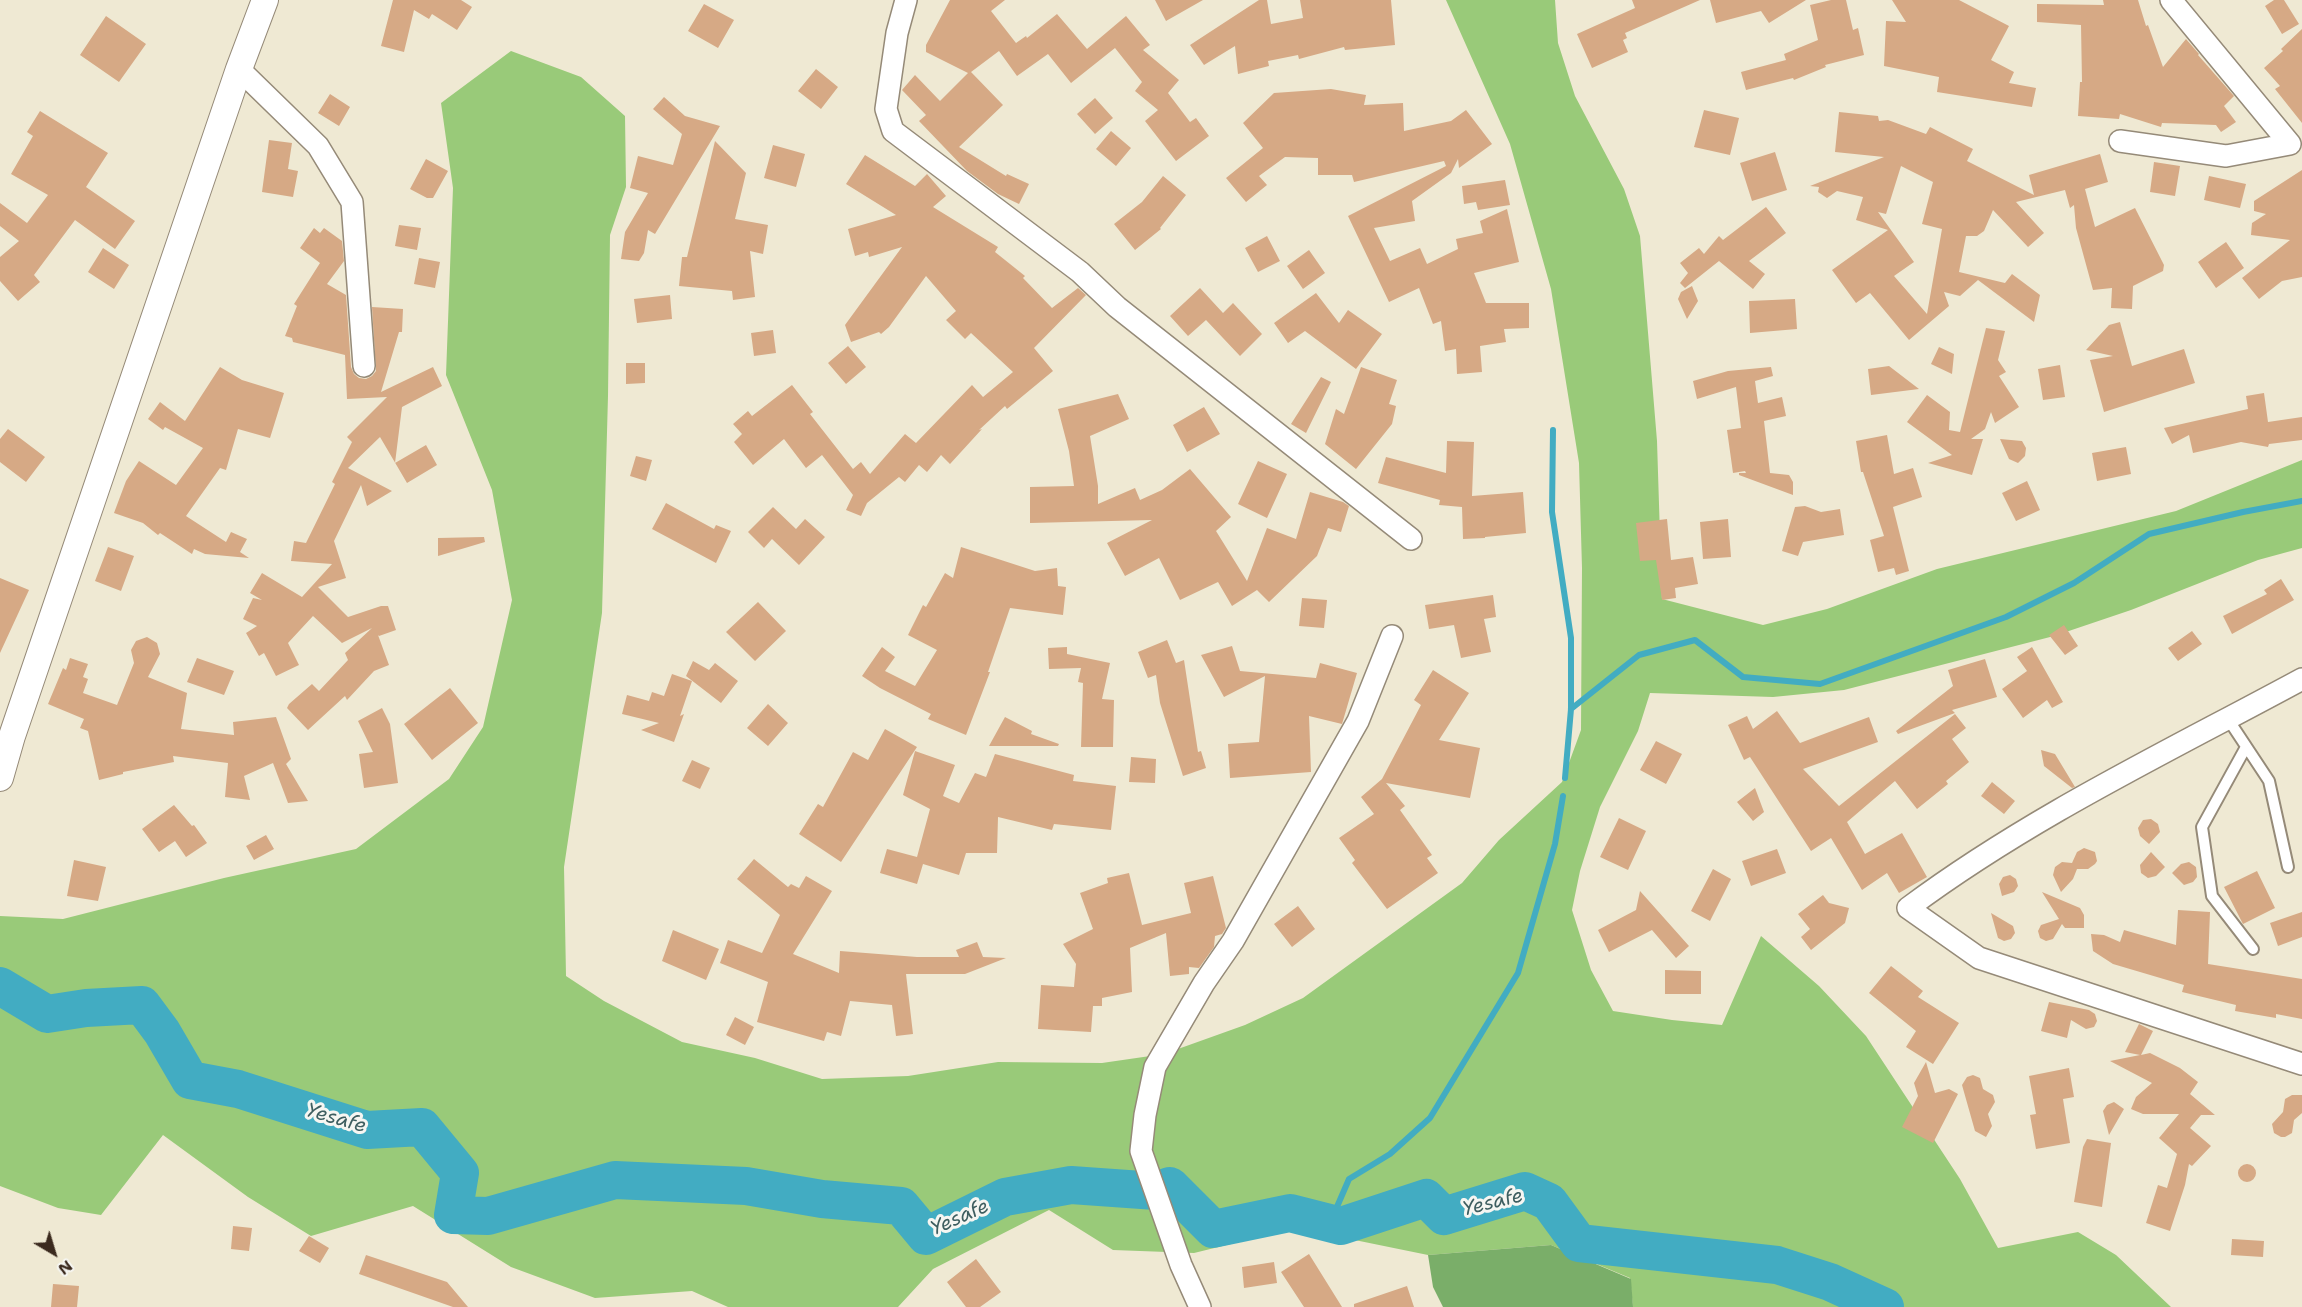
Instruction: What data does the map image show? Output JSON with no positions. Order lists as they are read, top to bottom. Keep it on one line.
{"water":["Yesafe"],"north":"bottom right"}
